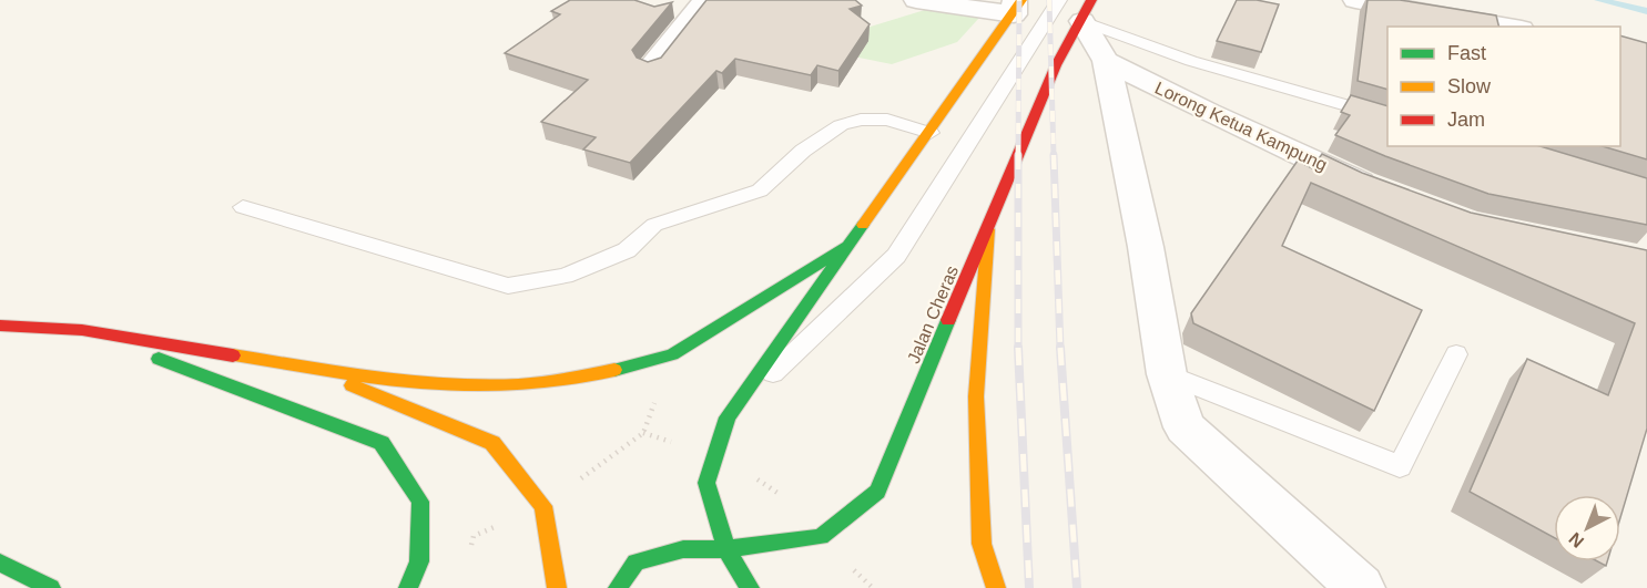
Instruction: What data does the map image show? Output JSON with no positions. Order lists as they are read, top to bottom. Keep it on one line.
{"streets":{"main road":["Jalan Cheras"],"street":["Lorong Ketua Kampung"]},"legend":["Fast","Slow","Jam"],"north":"bottom left"}
